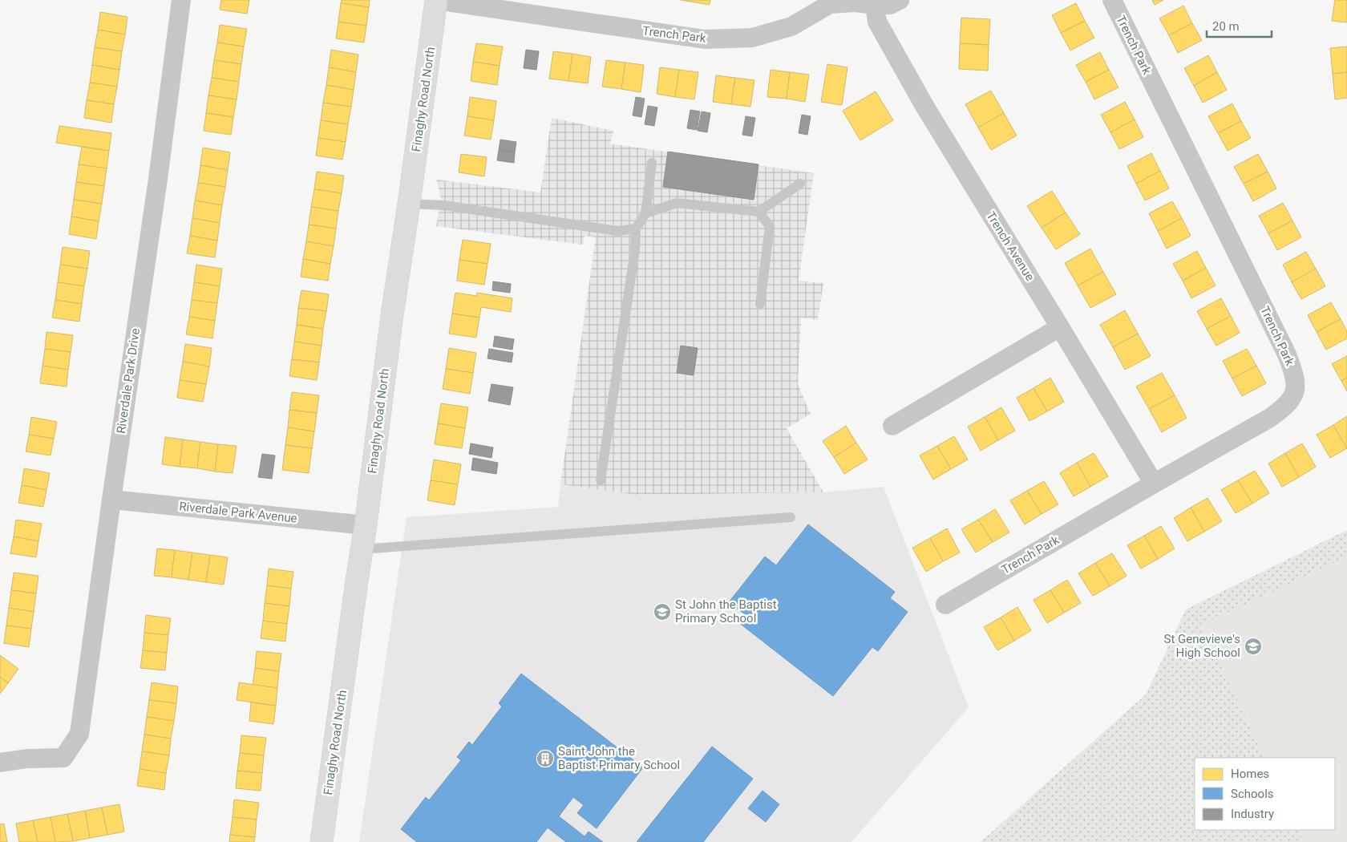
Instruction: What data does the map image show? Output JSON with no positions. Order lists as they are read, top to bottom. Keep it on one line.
{"streets":{"street":["Trench Park","Finaghy Road North","Trench Avenue","Riverdale Park Drive","Riverdale Park Avenue"]},"crossings":[["Trench Park","Trench Avenue"],["Finaghy Road North","Riverdale Park Avenue"],["Riverdale Park Drive","Riverdale Park Avenue"]],"places":{"school or university":["St John the Baptist Primary School","St Genevieve's High School"],"building":["Saint John the Baptist Primary School"]},"legend":["Homes","Schools","Industry"],"scale_bar":"20 m"}
